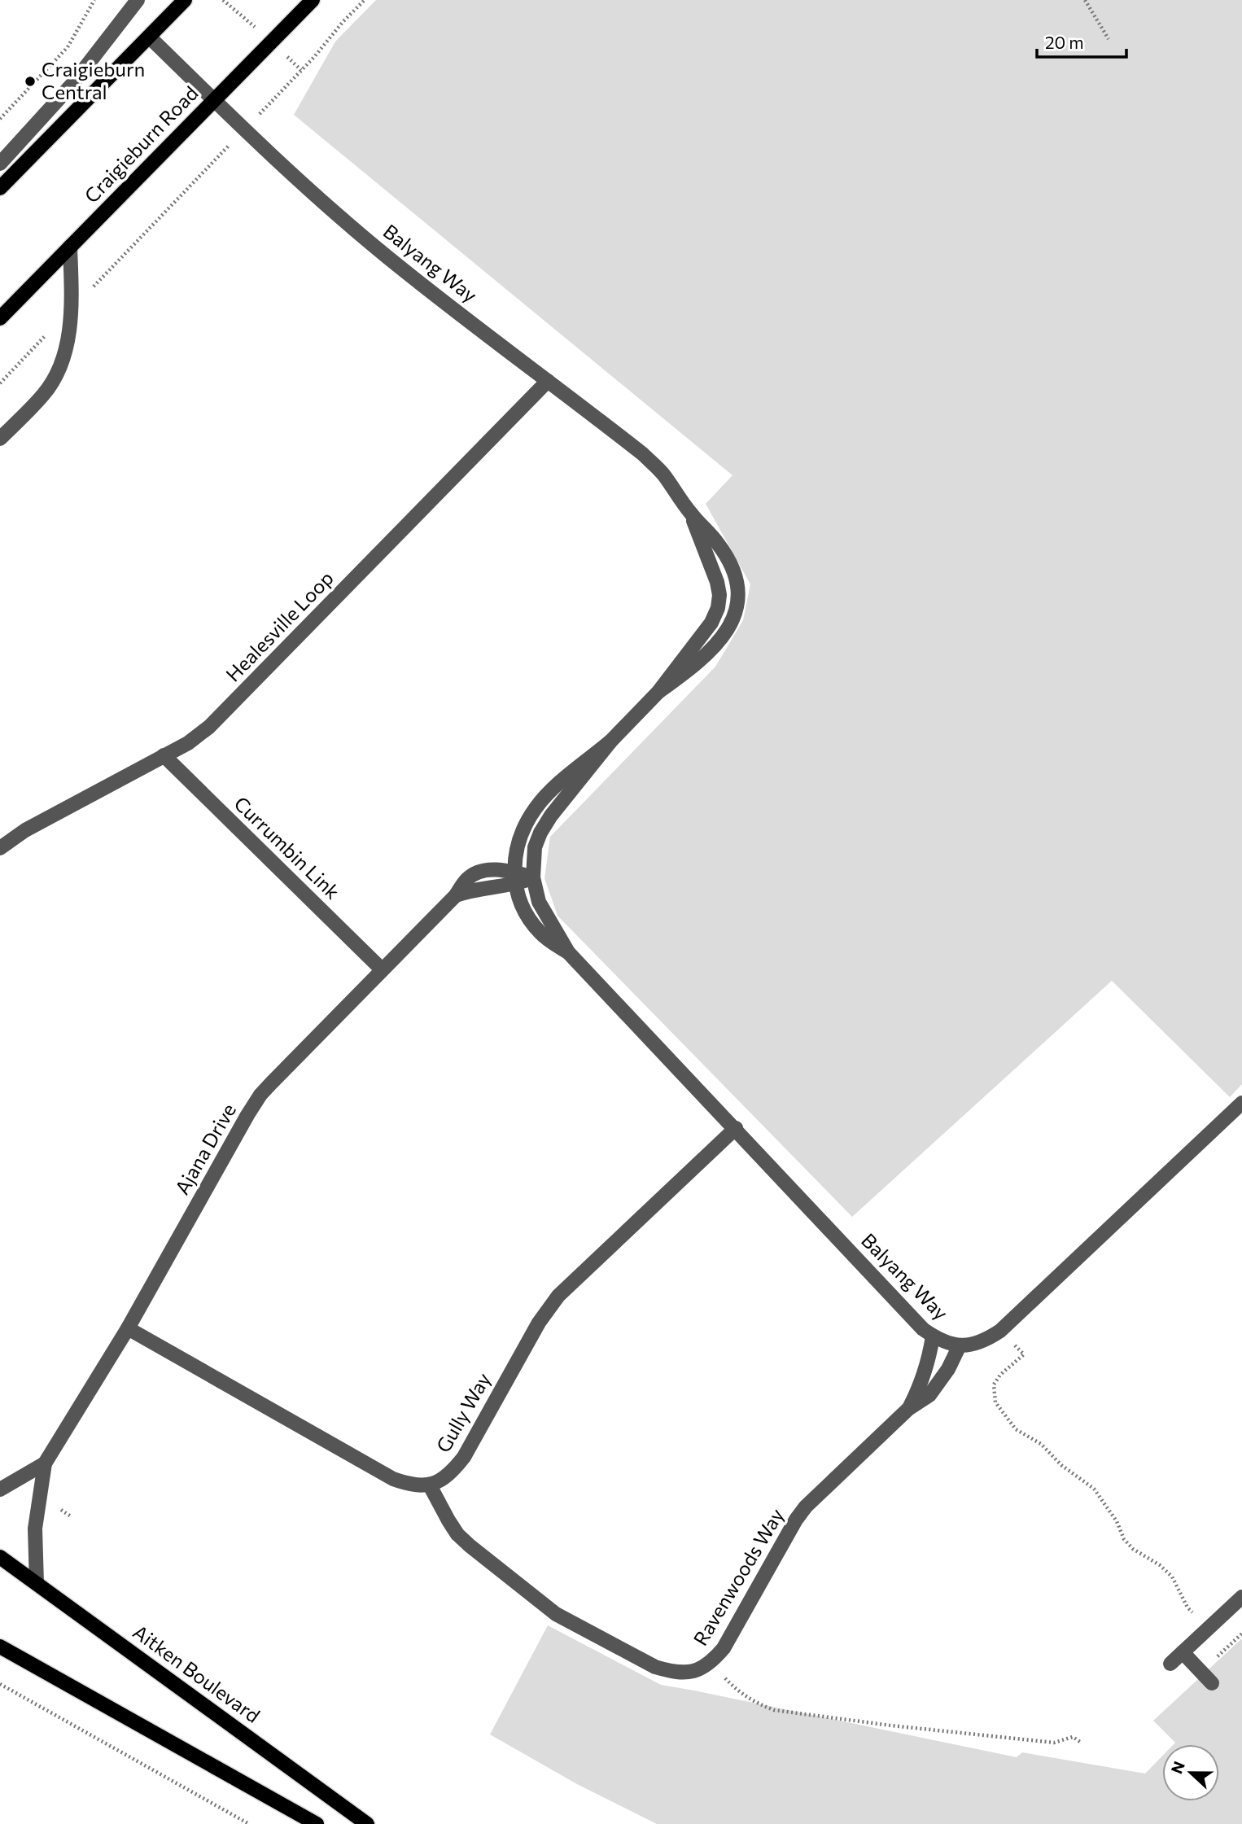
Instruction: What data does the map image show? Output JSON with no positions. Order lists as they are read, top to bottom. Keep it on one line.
{"streets":{"main road":["Craigieburn Road","Aitken Boulevard"],"street":["Balyang Way","Healesville Loop","Currumbin Link","Ajana Drive","Gully Way","Ravenwoods Way"]},"crossings":[["Craigieburn Road","Balyang Way"],["Balyang Way","Healesville Loop"],["Balyang Way","Ajana Drive"],["Balyang Way","Gully Way"],["Balyang Way","Ravenwoods Way"],["Healesville Loop","Currumbin Link"],["Currumbin Link","Ajana Drive"],["Ajana Drive","Aitken Boulevard"],["Gully Way","Ravenwoods Way"]],"places":["Craigieburn Central"],"scale_bar":"20 m","north":"left"}
